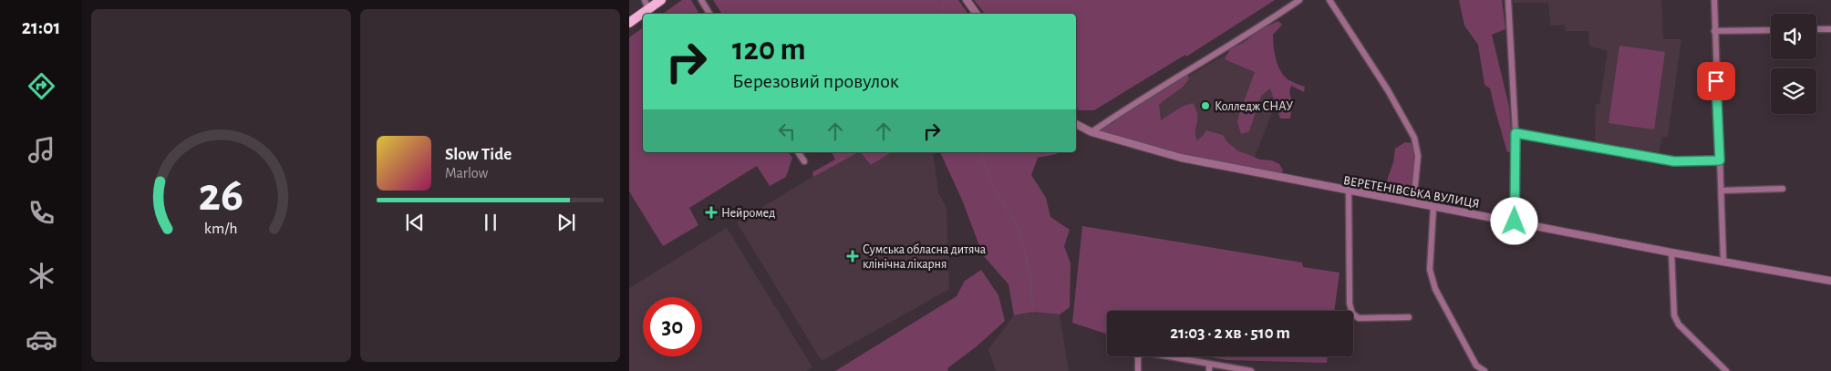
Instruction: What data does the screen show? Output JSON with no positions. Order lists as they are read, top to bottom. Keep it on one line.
{"streets":{"street":["ВЕРЕТЕНІВСЬКА ВУЛИЦЯ"]},"places":{"other":["Колледж СНАУ"],"health":["Нейромед","Сумська обласна дитяча клінічна лікарня"]},"page":{"tabs":"21:01","turn":["120 m","Березовий провулок"],"song":["Slow Tide","Marlow"],"limit":"30","trip":"21:03 · 2 хв · 510 m","gauge":["26","km/h"]}}
